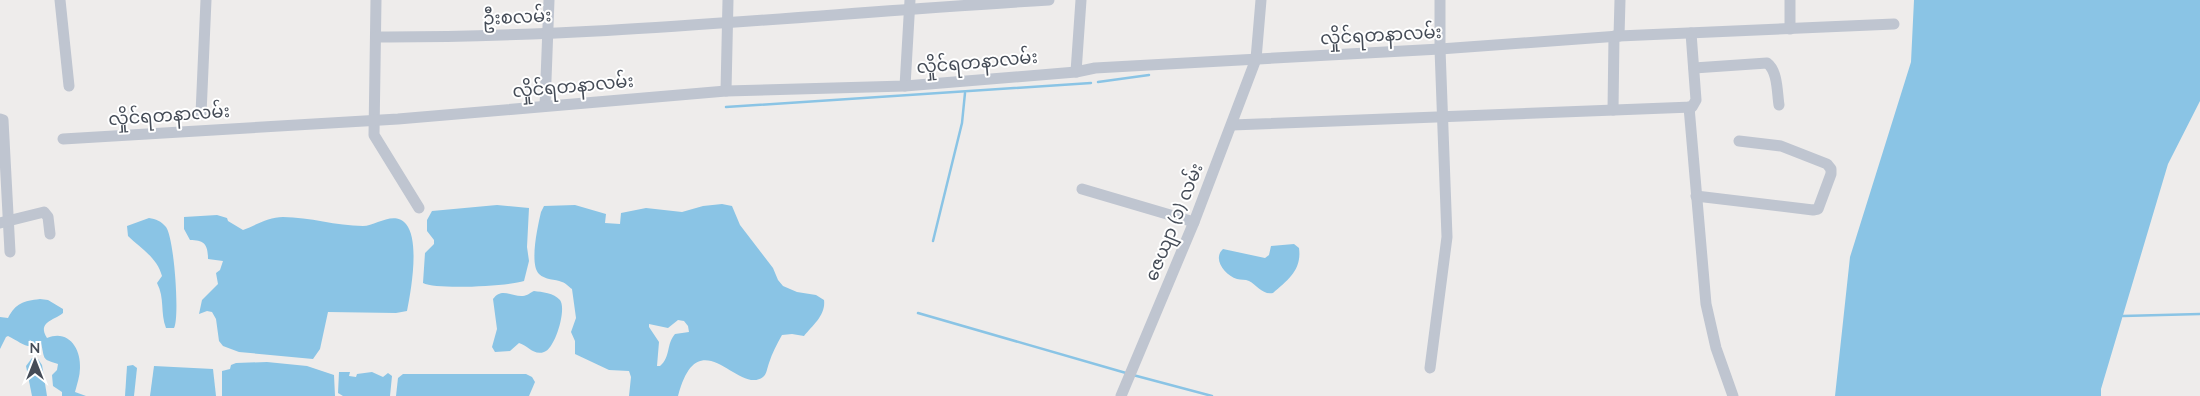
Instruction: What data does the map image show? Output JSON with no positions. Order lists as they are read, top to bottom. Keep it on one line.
{"streets":{"street":["ဦးစလမ်း","လှိုင်ရတနာလမ်း","ဇေယျာ (၁) လမ်း"]},"crossings":[["လှိုင်ရတနာလမ်း","ဇေယျာ (၁) လမ်း"]],"north":"top"}
